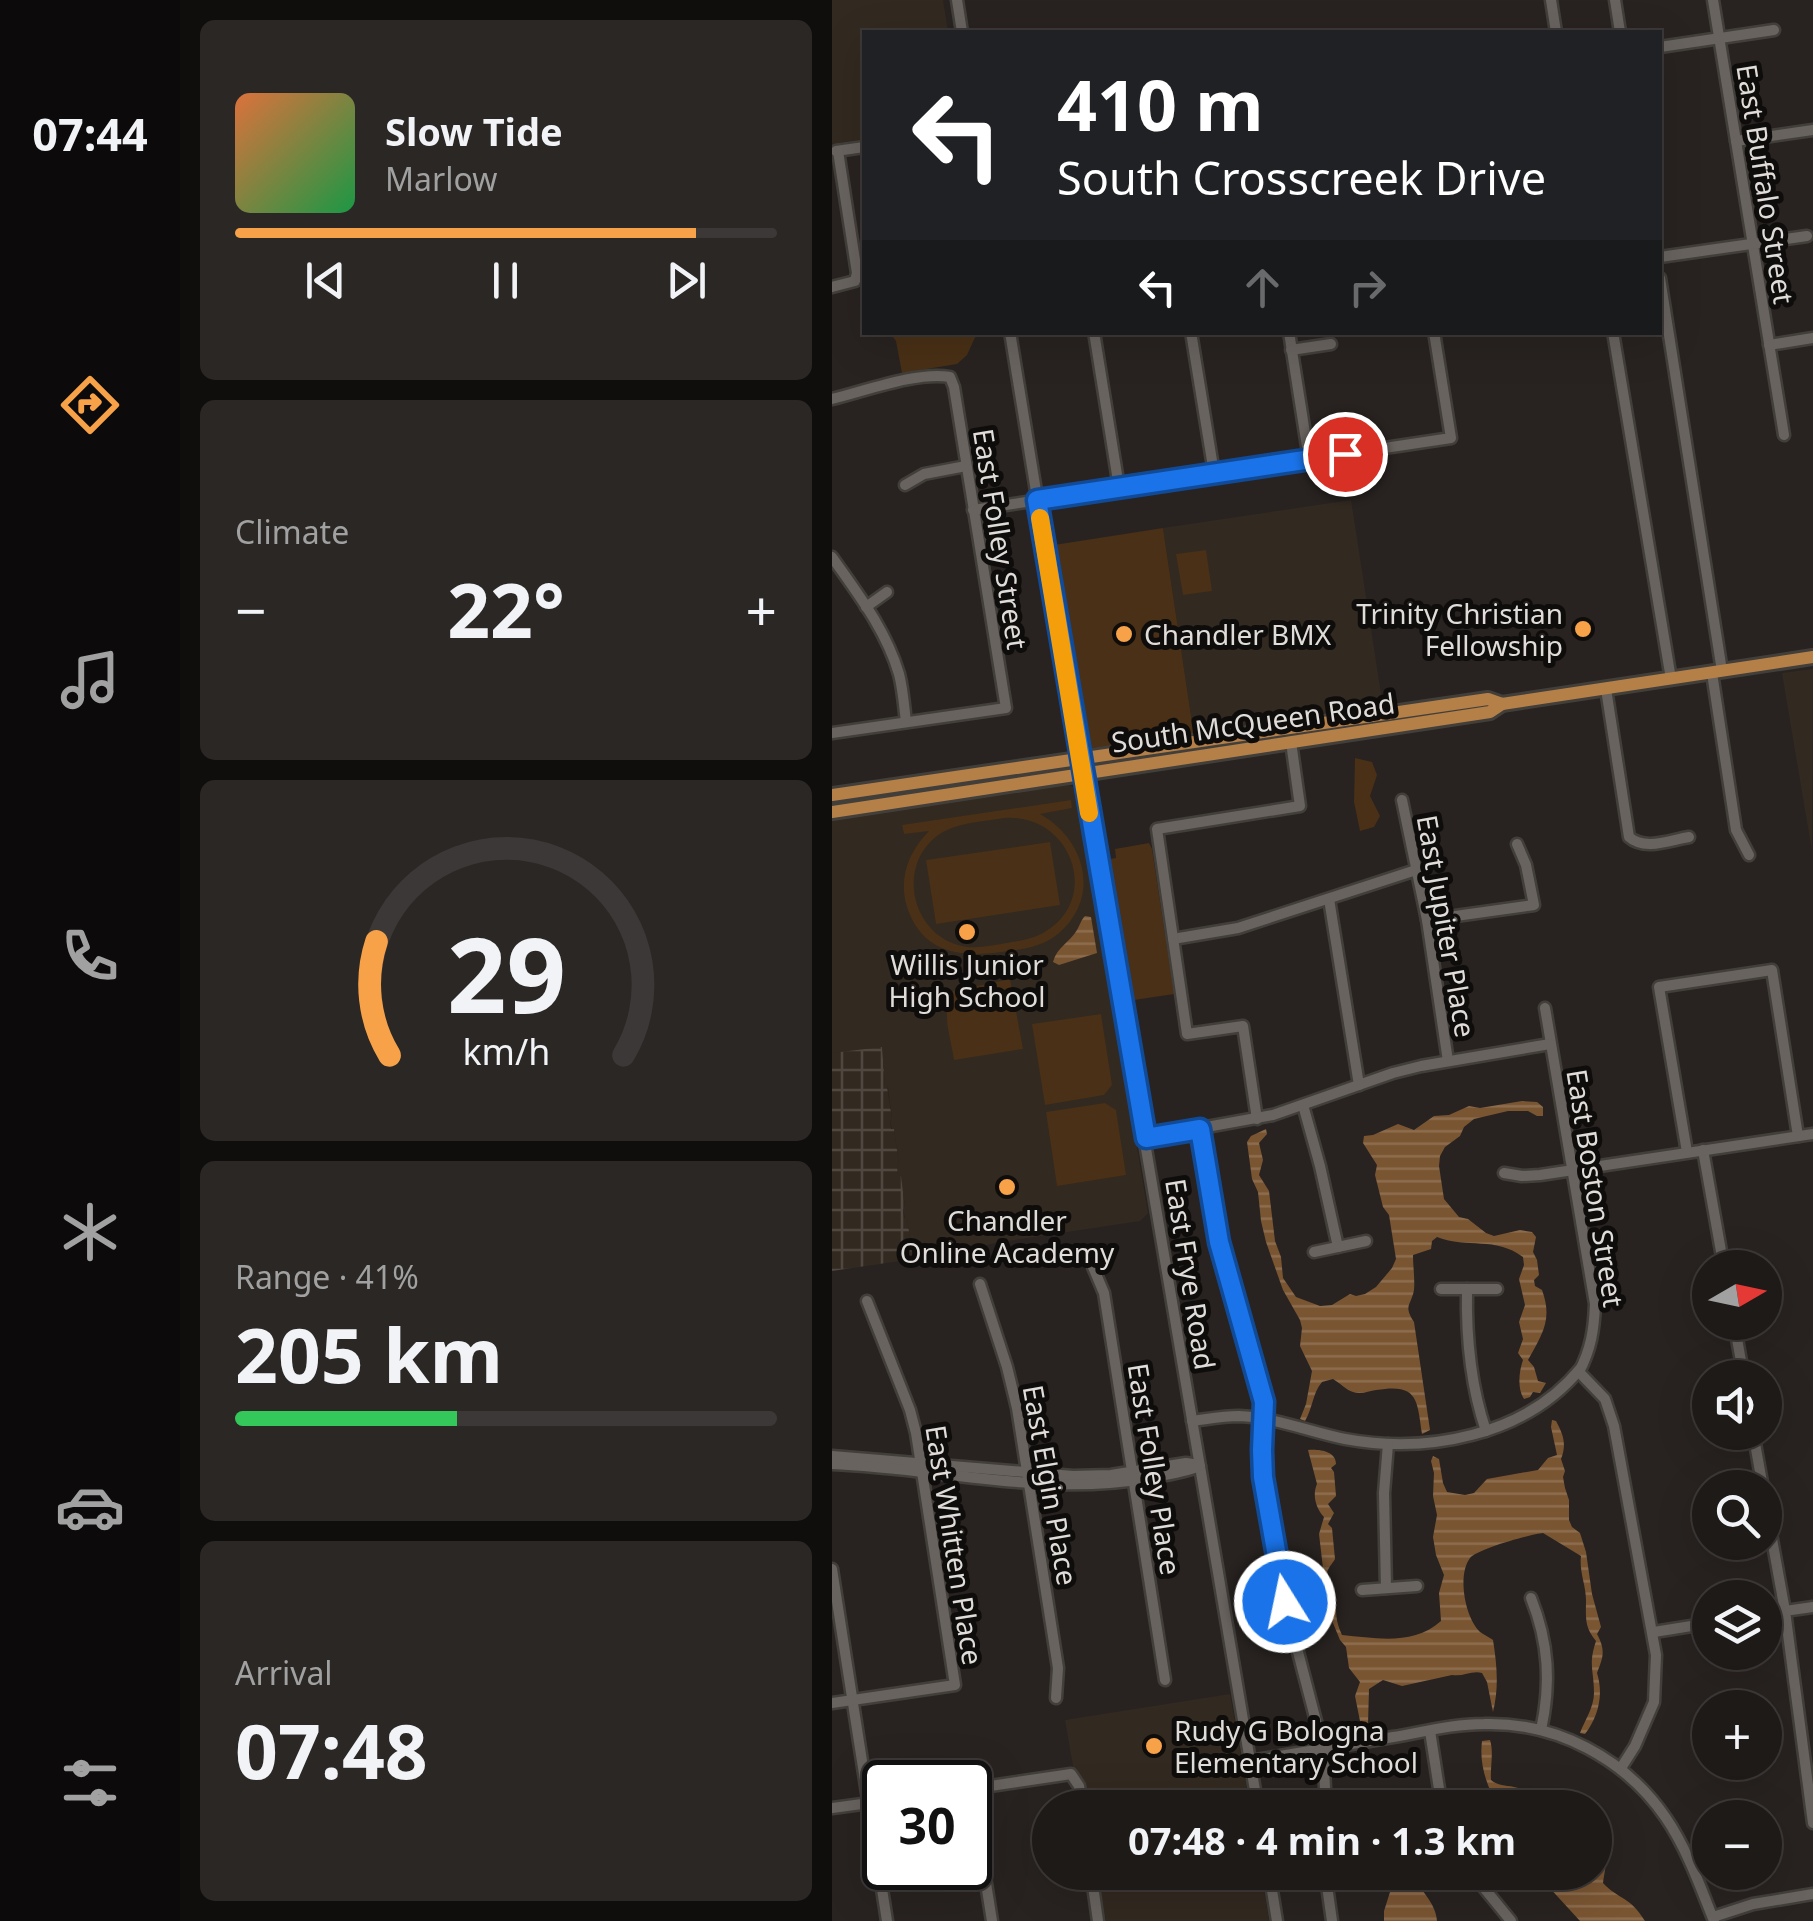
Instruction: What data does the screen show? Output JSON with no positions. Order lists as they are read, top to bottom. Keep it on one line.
{"streets":{"main road":["South McQueen Road"],"street":["East Buffalo Street","East Folley Street","East Jupiter Place","East Boston Street","East Frye Road","East Folley Place","East Elgin Place","East Whitten Place"]},"crossings":[["South McQueen Road","East Frye Road"]],"places":["Trinity Christian Fellowship","Chandler BMX","Willis Junior High School","Chandler Online Academy","Rudy G Bologna Elementary School"],"north":"right","page":{"tabs":"07:44","turn":["410 m","South Crosscreek Drive"],"song":["Slow Tide","Marlow"],"tile":["Climate",["Range · 41%","205 km"],["Arrival","07:48"]],"heat":["−","22°","+"],"map_buttons":["+","−"],"limit":"30","trip":"07:48 · 4 min · 1.3 km","gauge":["29","km/h"]}}
